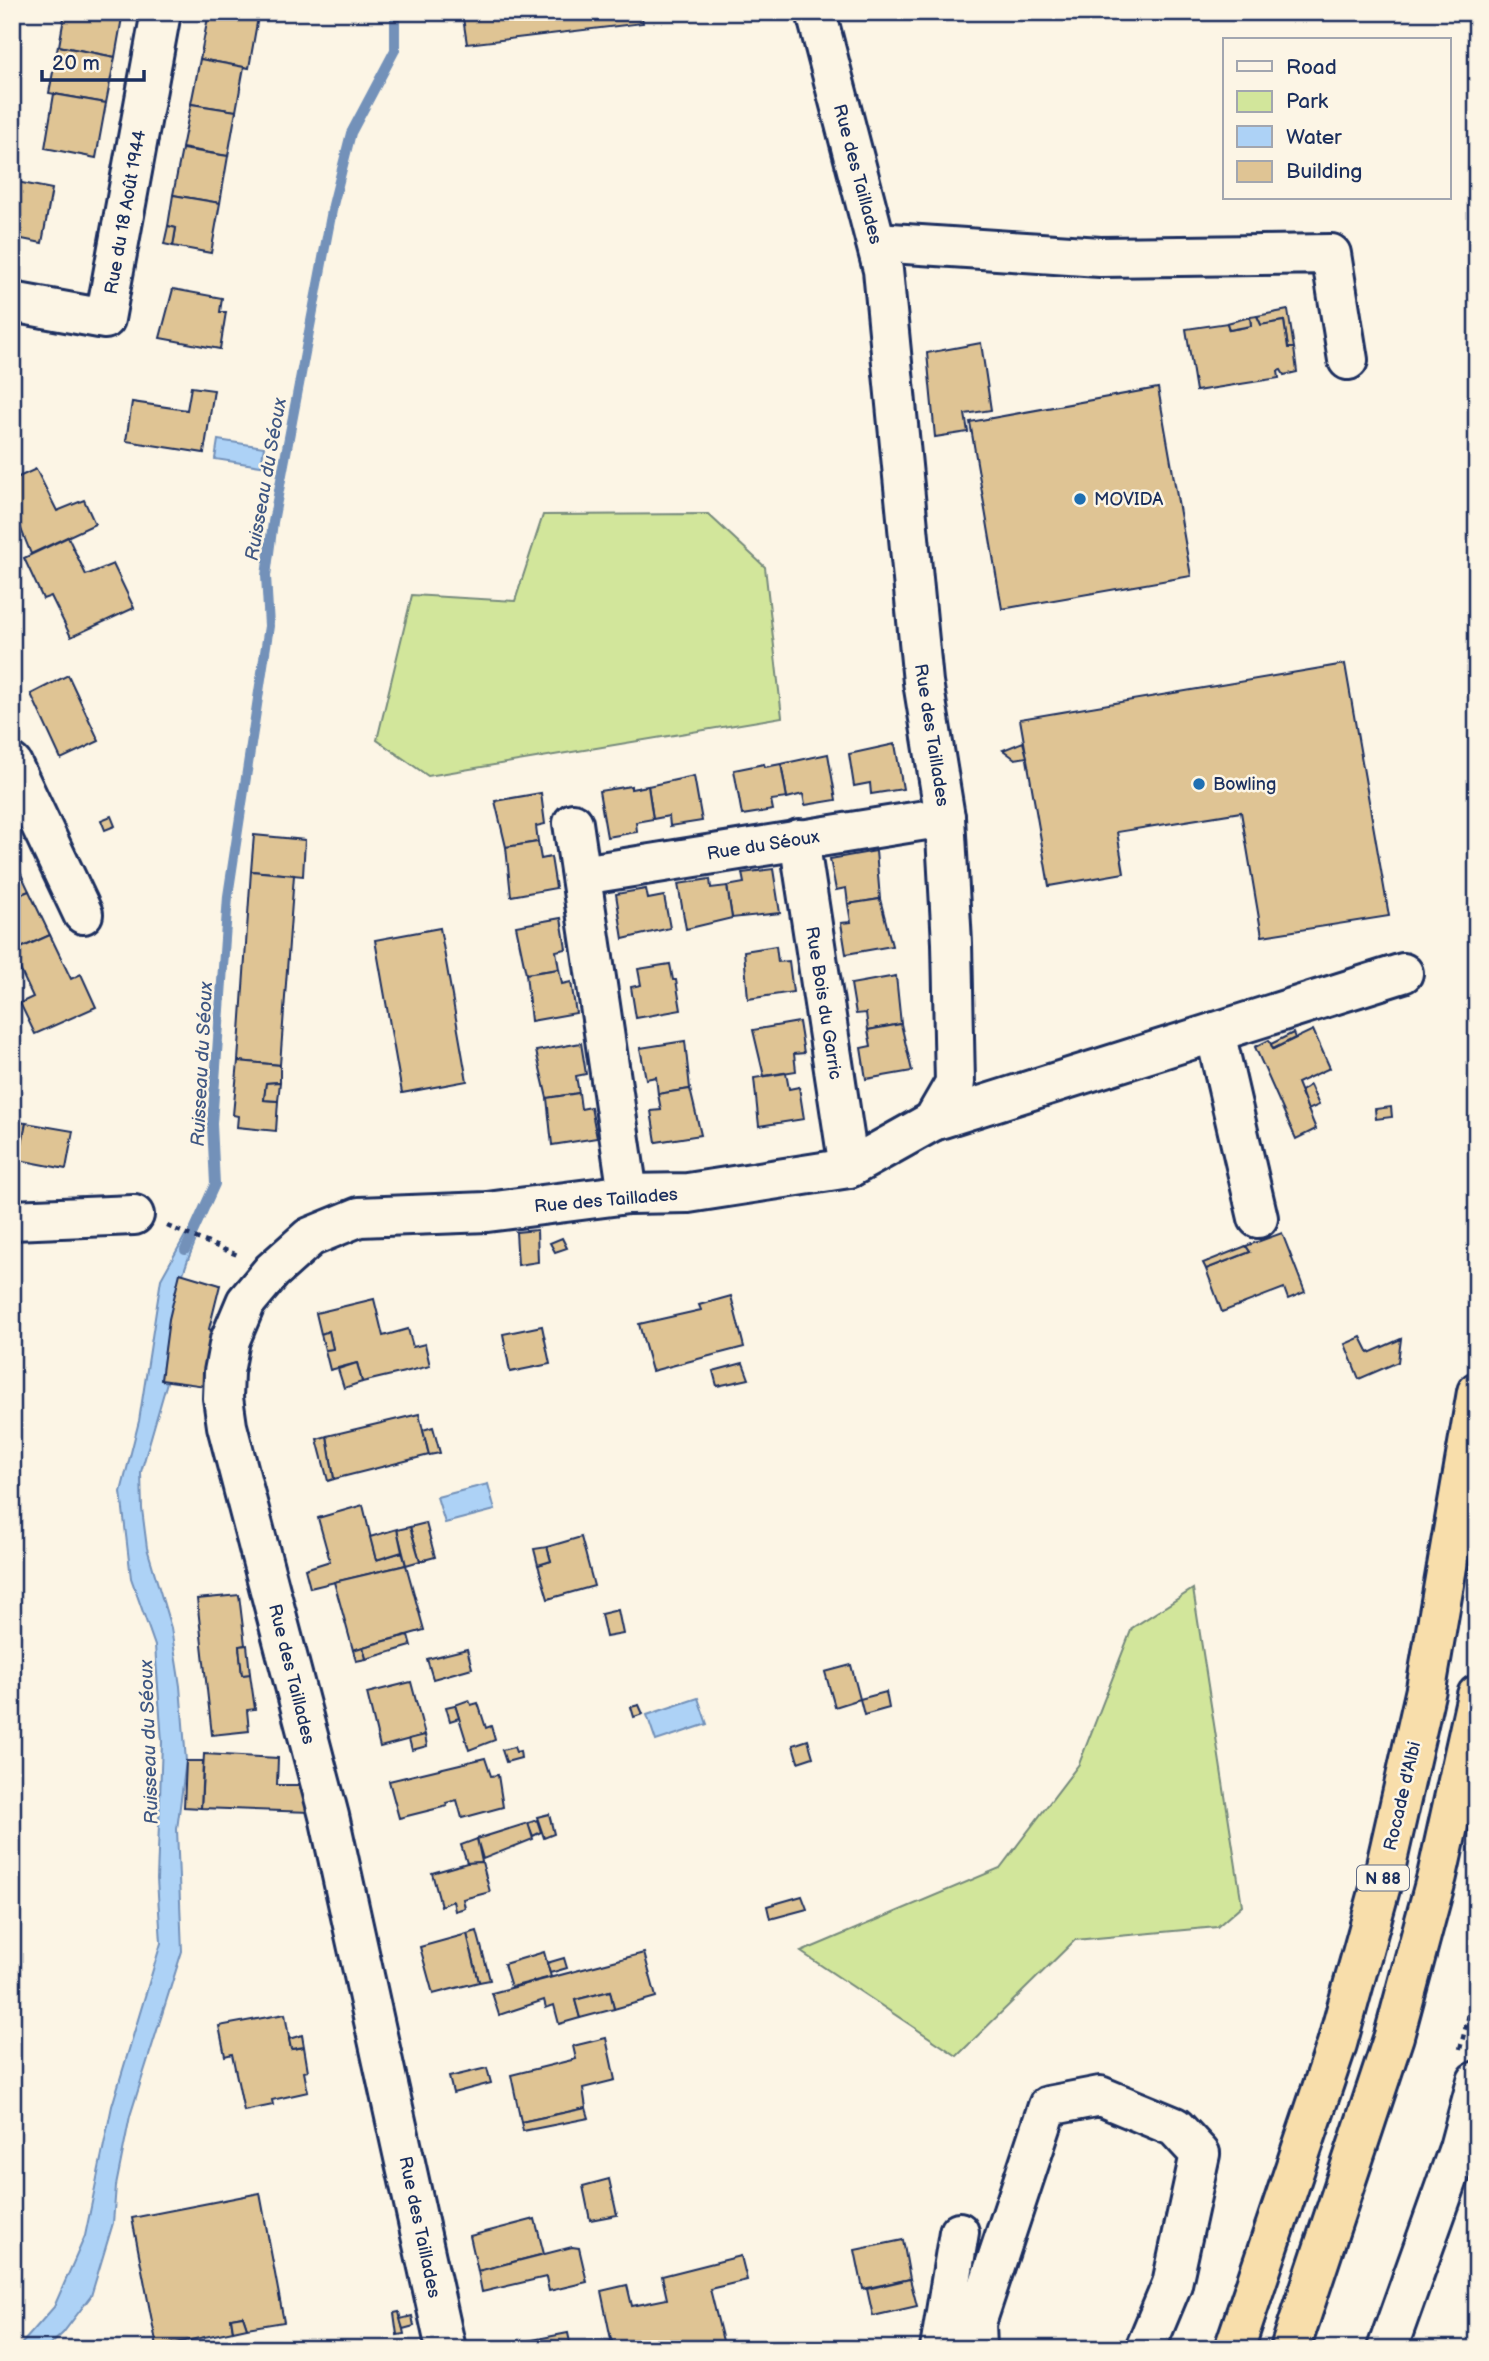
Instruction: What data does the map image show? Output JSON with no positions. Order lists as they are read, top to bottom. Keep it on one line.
{"streets":{"highway":["Rocade d'Albi","N 88"],"street":["Rue des Taillades","Rue du 18 Août 1944","Rue du Séoux","Rue Bois du Garric"]},"crossings":[["Rue des Taillades","Rue du Séoux"],["Rue des Taillades","Rue Bois du Garric"],["Rue du Séoux","Rue Bois du Garric"]],"water":["Ruisseau du Séoux"],"places":["MOVIDA","Bowling"],"legend":["Road","Park","Water","Building"],"scale_bar":"20 m"}
